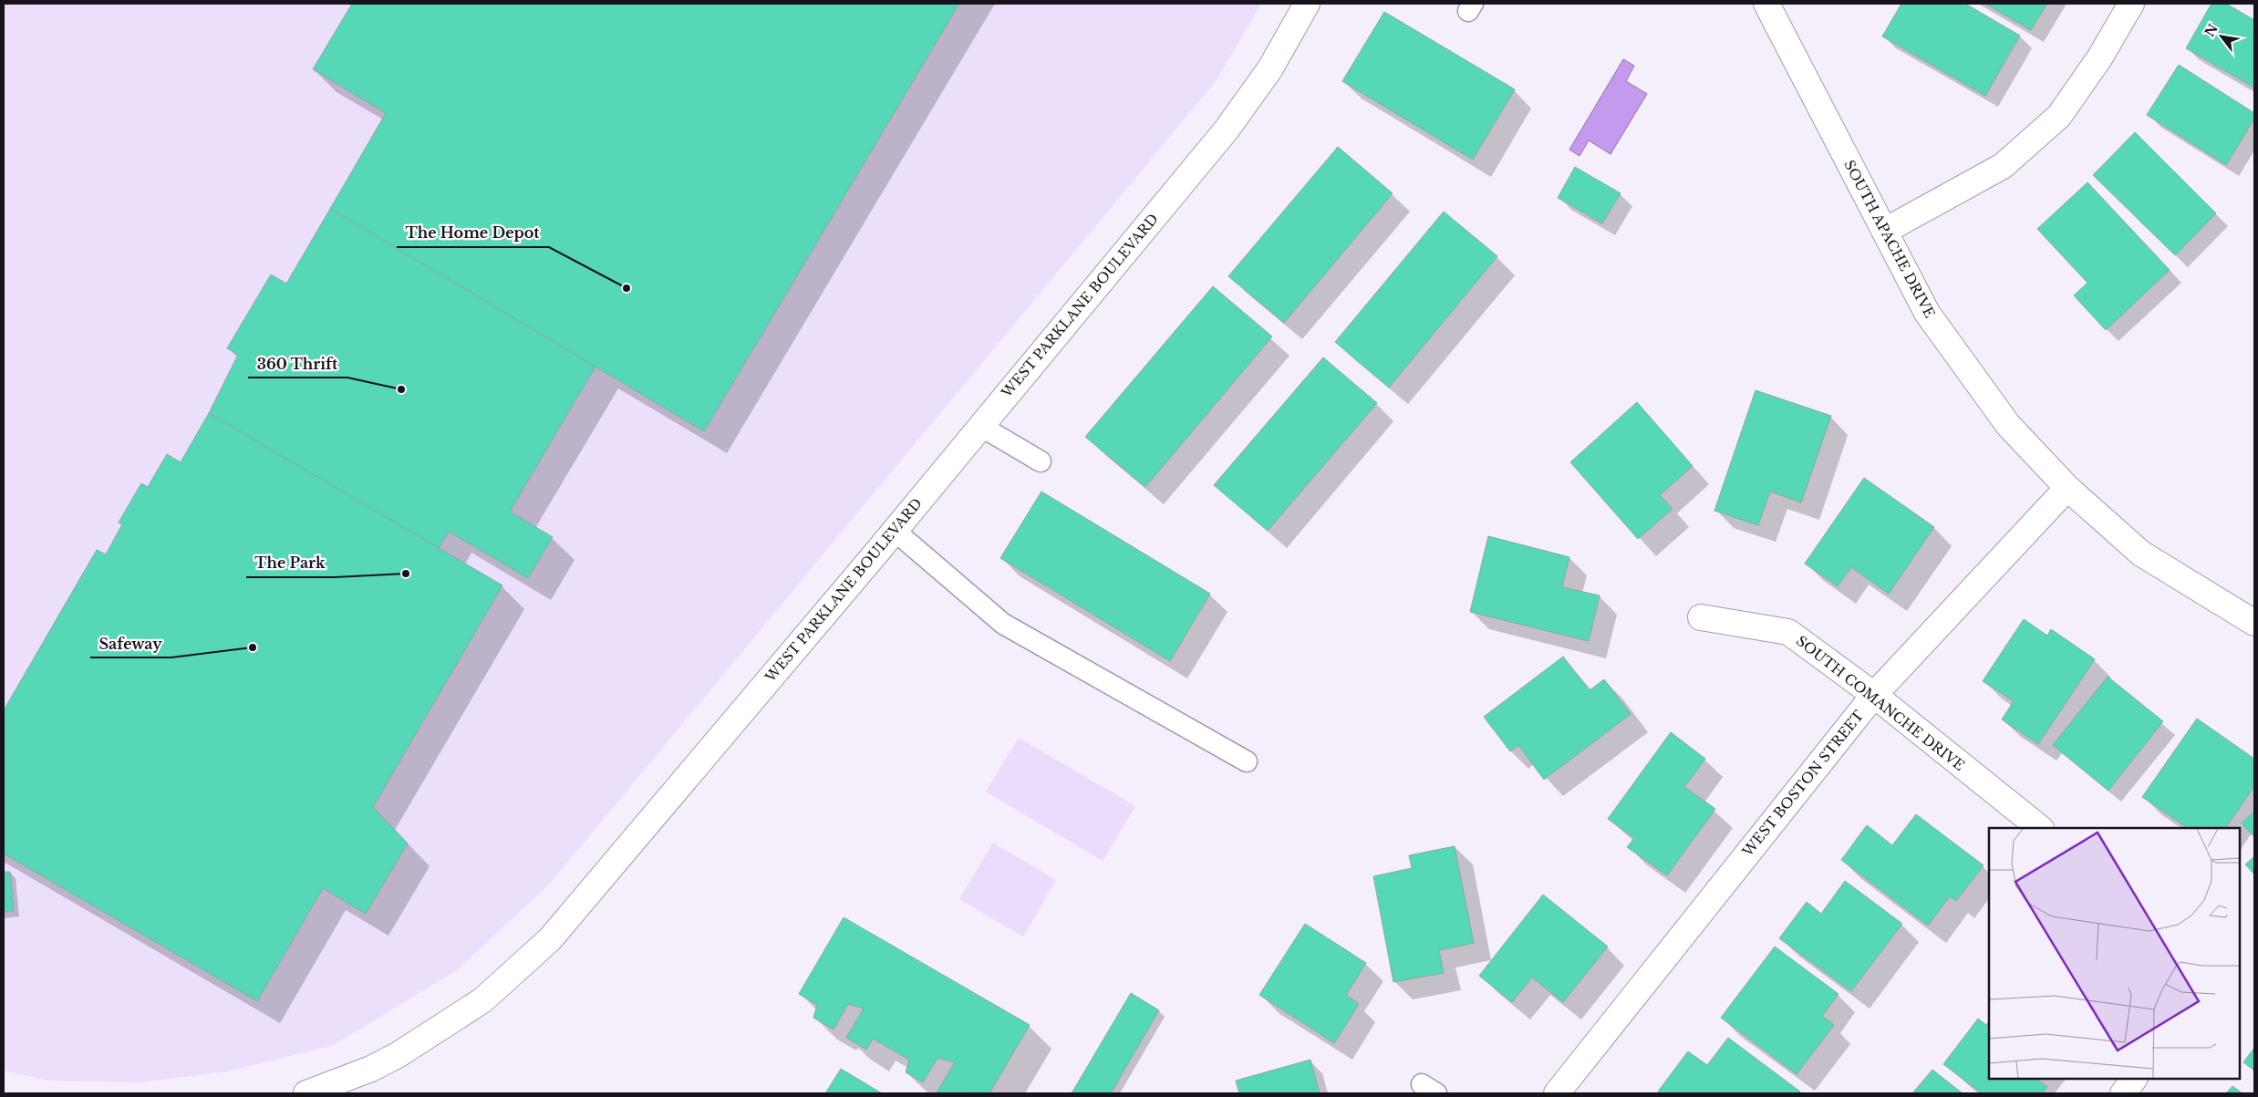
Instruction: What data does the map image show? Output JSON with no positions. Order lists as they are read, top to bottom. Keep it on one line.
{"streets":{"street":["SOUTH APACHE DRIVE","WEST PARKLANE BOULEVARD","SOUTH COMANCHE DRIVE","WEST BOSTON STREET"]},"crossings":[["SOUTH APACHE DRIVE","WEST BOSTON STREET"],["SOUTH COMANCHE DRIVE","WEST BOSTON STREET"]],"places":["The Home Depot","360 Thrift","The Park","Safeway"],"north":"top left"}
